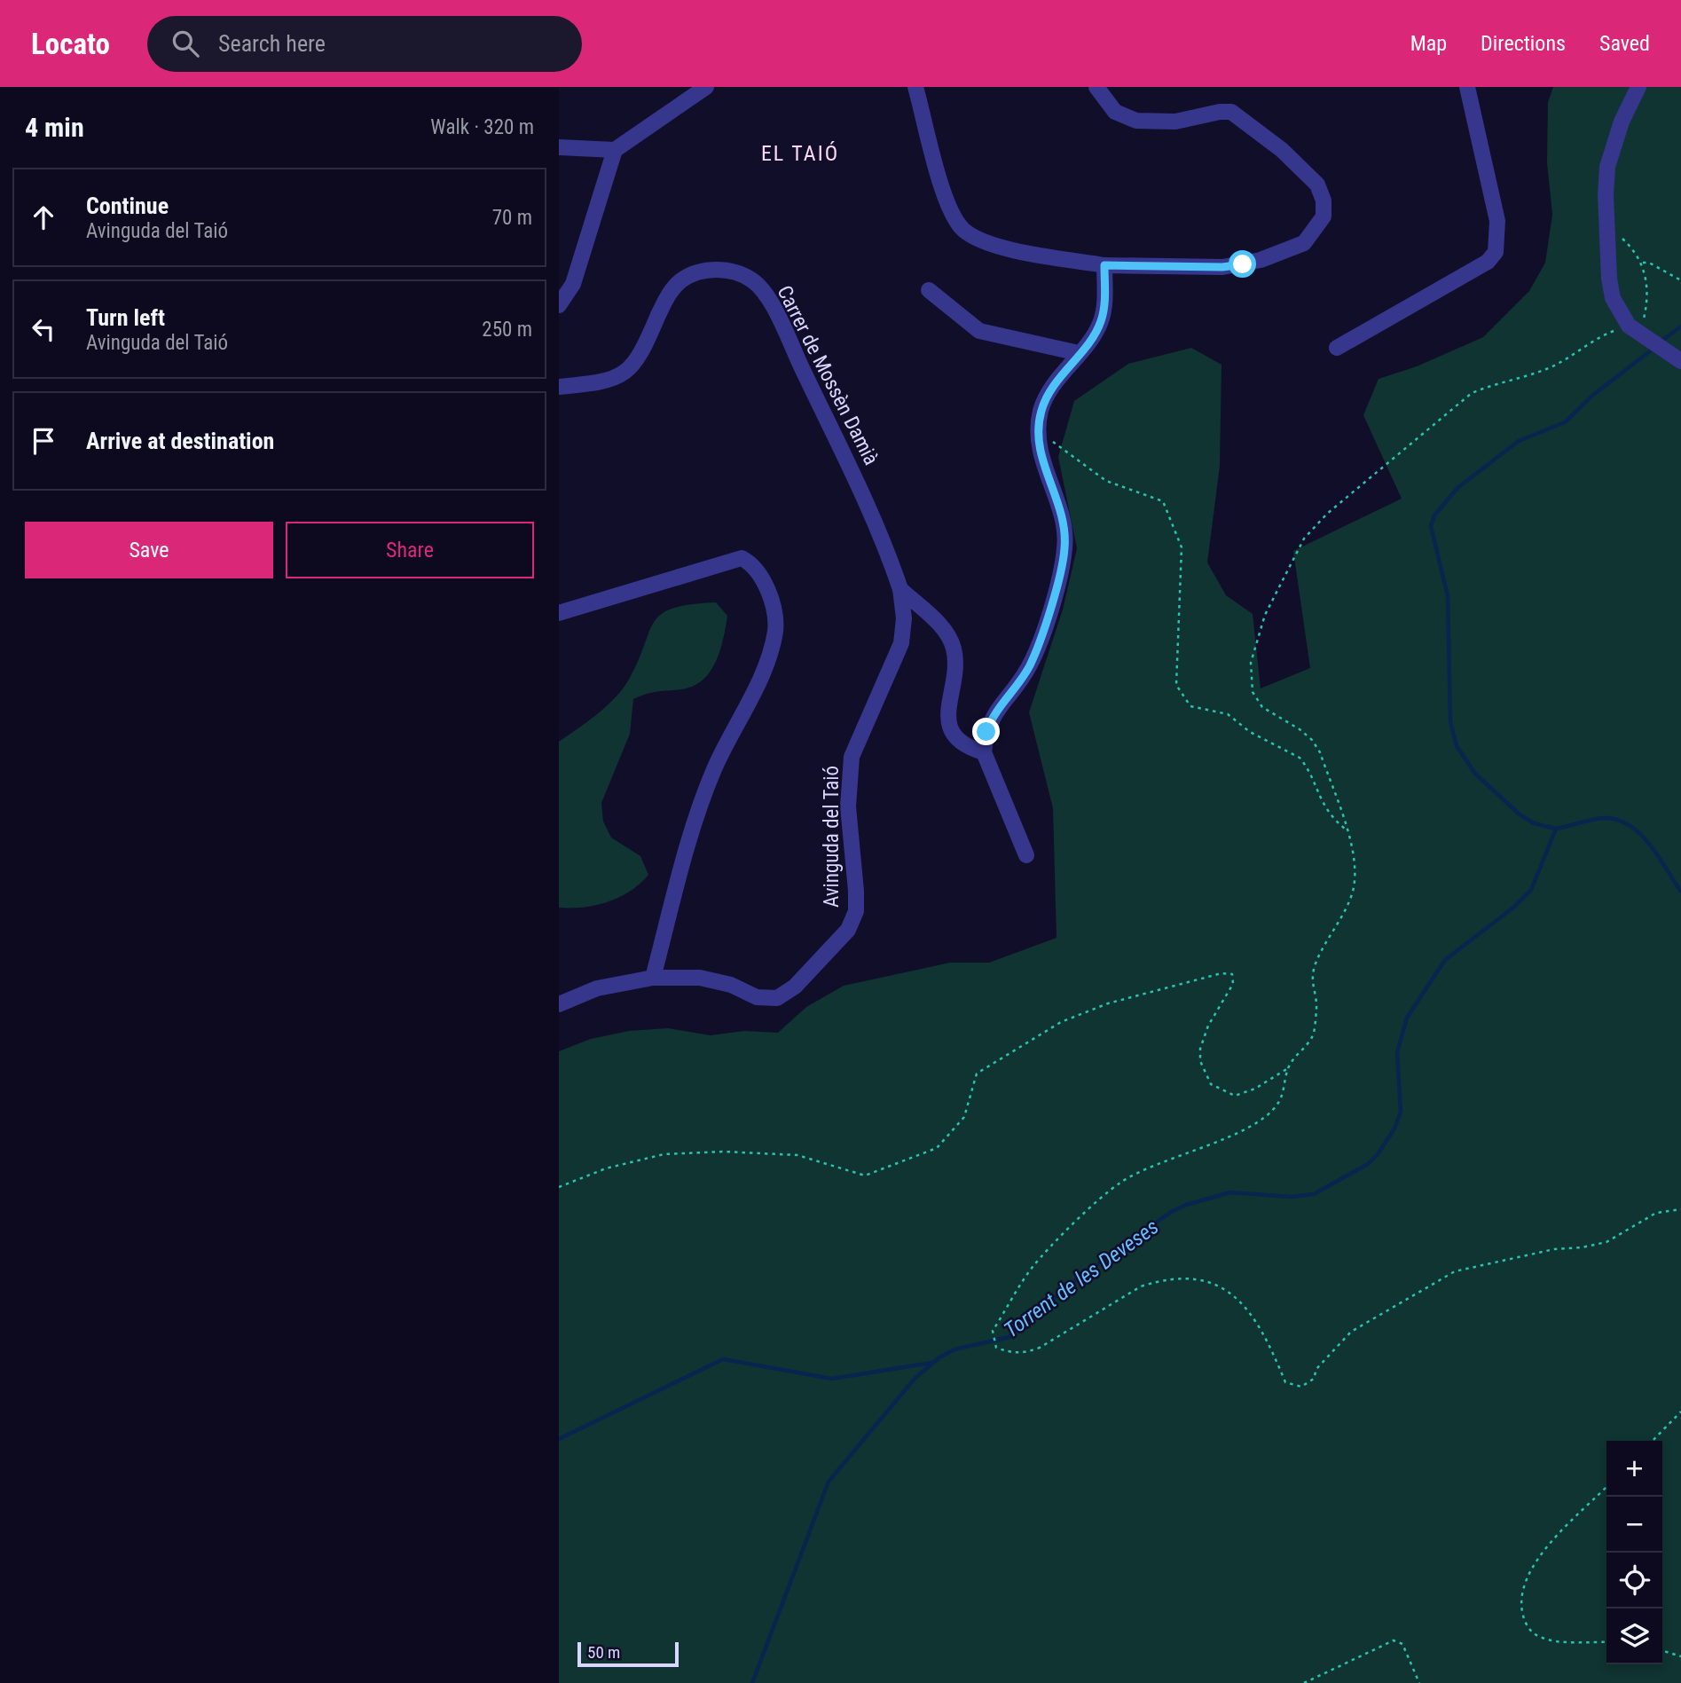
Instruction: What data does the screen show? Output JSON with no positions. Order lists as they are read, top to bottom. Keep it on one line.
{"streets":{"street":["Carrer de Mossèn Damià","Avinguda del Taió"]},"crossings":[["Carrer de Mossèn Damià","Avinguda del Taió"]],"districts":["EL TAIÓ"],"water":["Torrent de les Deveses"],"scale_bar":"50 m","page":{"header":"Locato","search":"Search here","nav":["Map","Directions","Saved"],"heading":["4 min","Walk · 320 m"],"list":[["Continue","Avinguda del Taió","70 m"],["Turn left","Avinguda del Taió","250 m"],"Arrive at destination"],"buttons":["Save","Share"],"map_buttons":["+","−"],"scale":"50 m"}}
